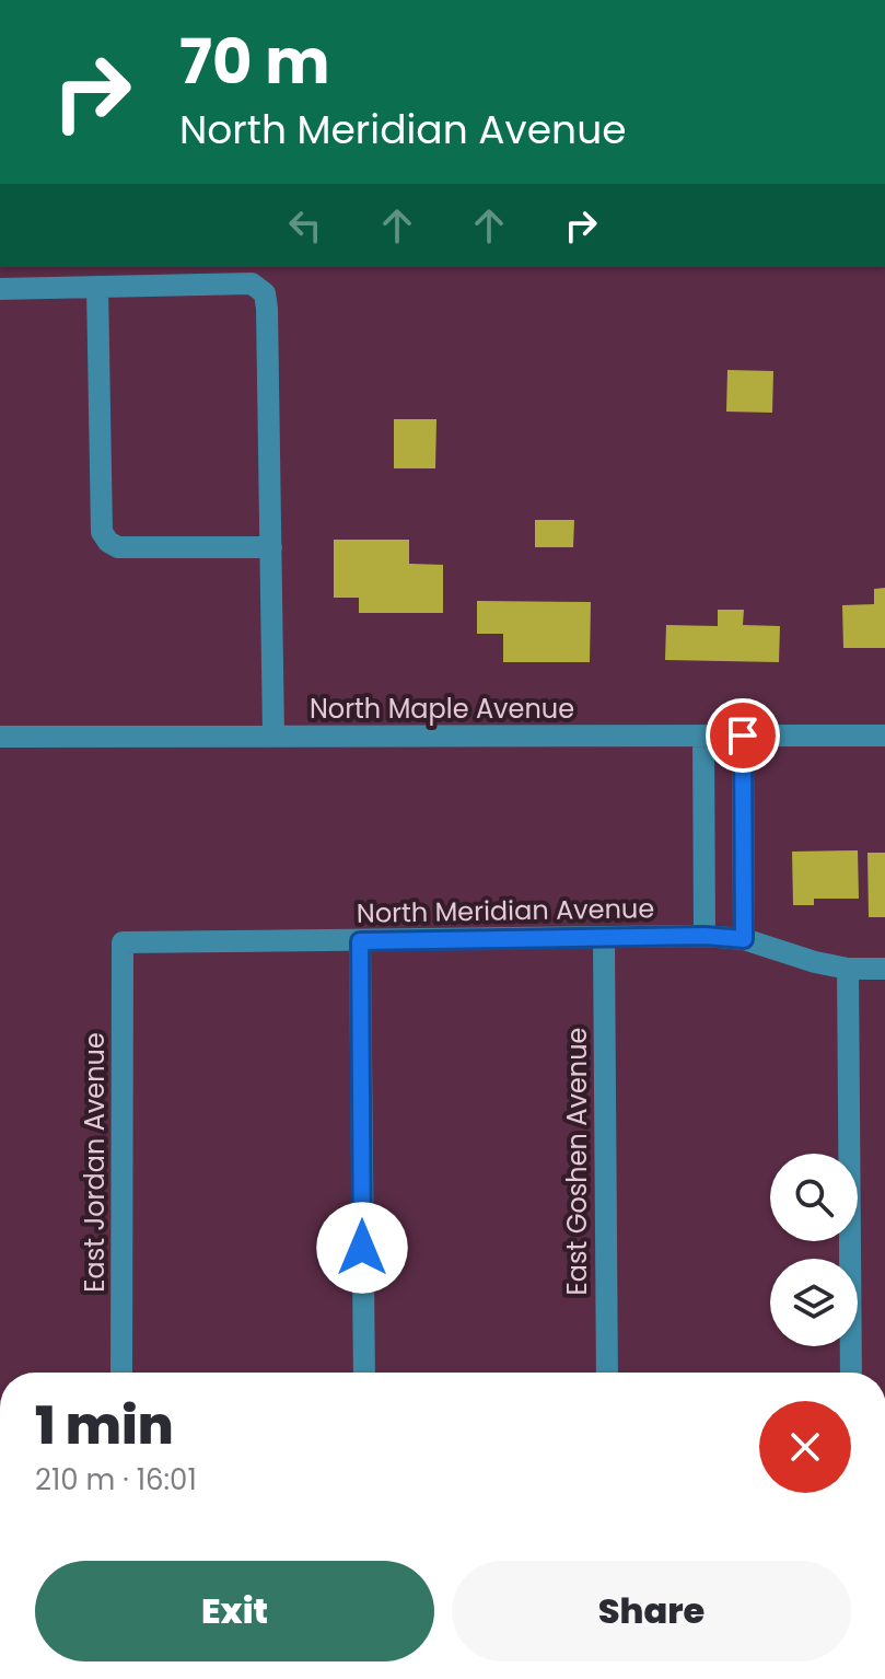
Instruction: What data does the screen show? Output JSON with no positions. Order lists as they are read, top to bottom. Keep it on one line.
{"streets":{"street":["North Maple Avenue","North Meridian Avenue","East Goshen Avenue","East Jordan Avenue"]},"crossings":[["North Meridian Avenue","East Goshen Avenue"],["North Meridian Avenue","East Jordan Avenue"]],"page":{"turn":["70 m","North Meridian Avenue"],"heading":["1 min","210 m · 16:01"],"buttons":["Exit","Share"]}}
